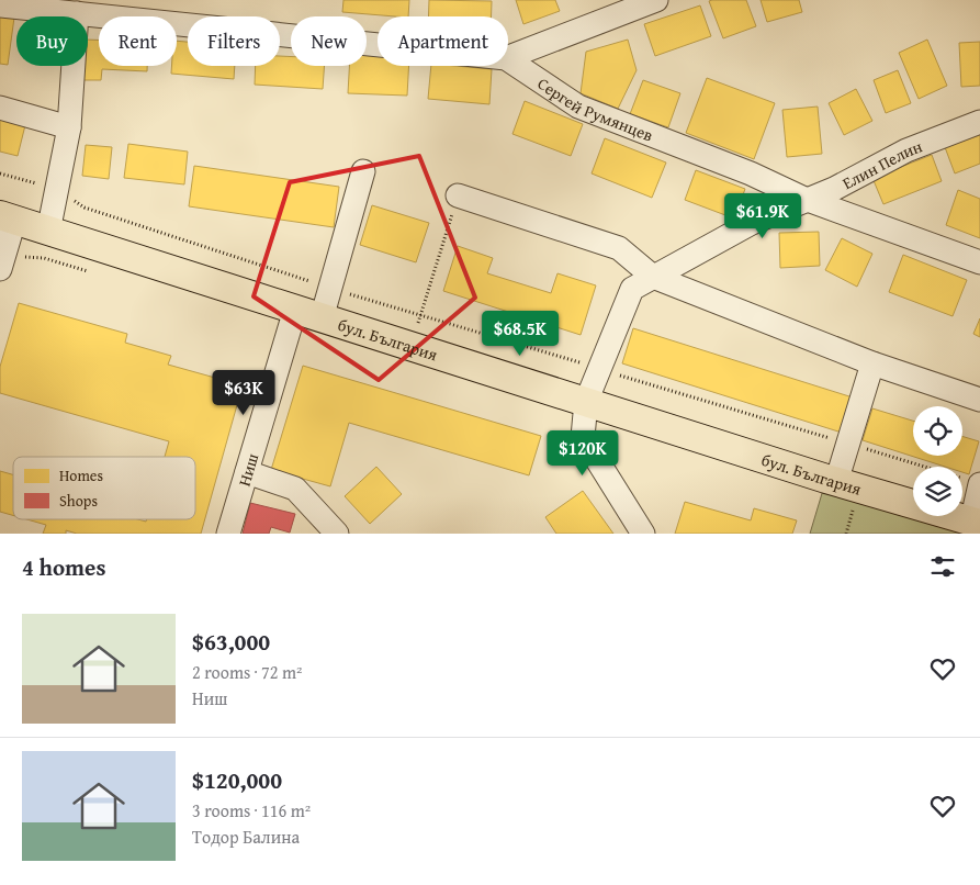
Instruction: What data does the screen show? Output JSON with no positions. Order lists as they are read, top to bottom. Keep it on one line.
{"streets":{"main road":["бул. България"],"street":["Сергей Румянцев","Елин Пелин","Ниш"]},"crossings":[["Сергей Румянцев","Елин Пелин"],["Елин Пелин","бул. България"],["бул. България","Ниш"]],"legend":["Homes","Shops"],"page":{"chip":["Buy","Rent","Filters","New","Apartment"],"price":["$61.9K","$68.5K","$63K","$120K"],"heading":"4 homes","list":[{"name":"$63,000","note":"2 rooms · 72 m² · Ниш"},{"name":"$120,000","note":"3 rooms · 116 m² · Тодор Балина"}]}}
